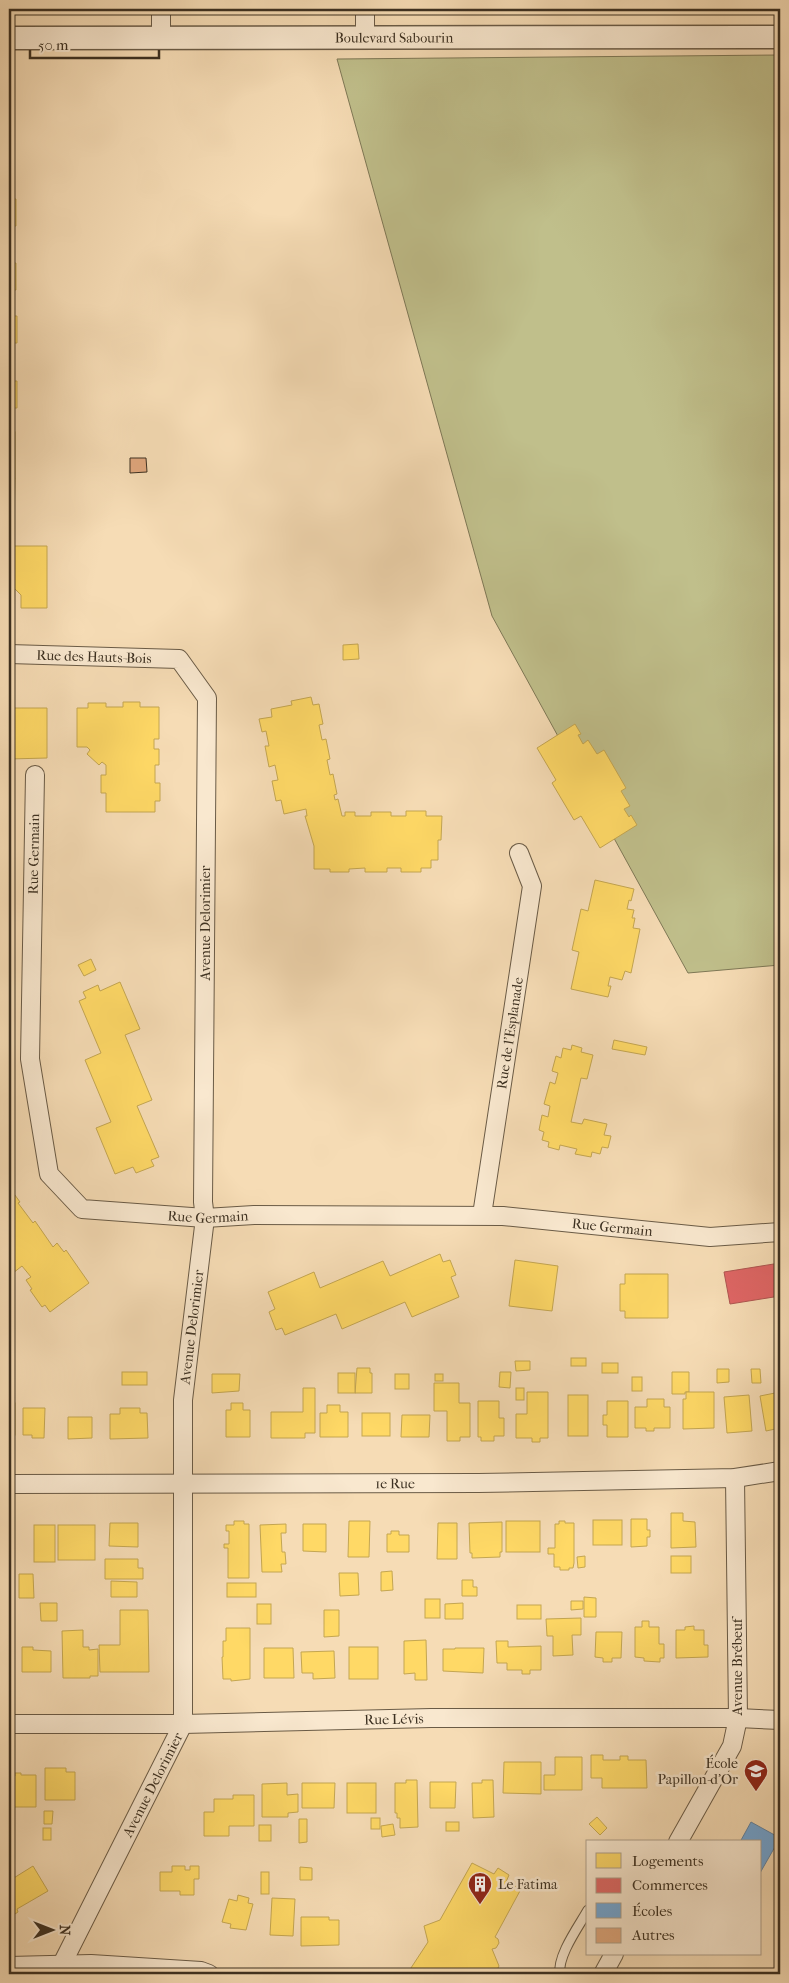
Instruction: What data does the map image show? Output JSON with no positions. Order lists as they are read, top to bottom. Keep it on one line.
{"streets":{"street":["Boulevard Sabourin","Rue des Hauts-Bois","Rue Germain","Avenue Delorimier","Rue de l'Esplanade","1e Rue","Avenue Brébeuf","Rue Lévis"]},"crossings":[["Rue des Hauts-Bois","Avenue Delorimier"],["Rue Germain","Avenue Delorimier"],["Rue Germain","Rue de l'Esplanade"],["Avenue Delorimier","1e Rue"],["Avenue Delorimier","Rue Lévis"],["1e Rue","Avenue Brébeuf"],["Avenue Brébeuf","Rue Lévis"]],"places":{"school or university":["École Papillon-d'Or"],"building":["Le Fatima"]},"legend":["Logements","Commerces","Écoles","Autres"],"scale_bar":"50 m","north":"right"}
